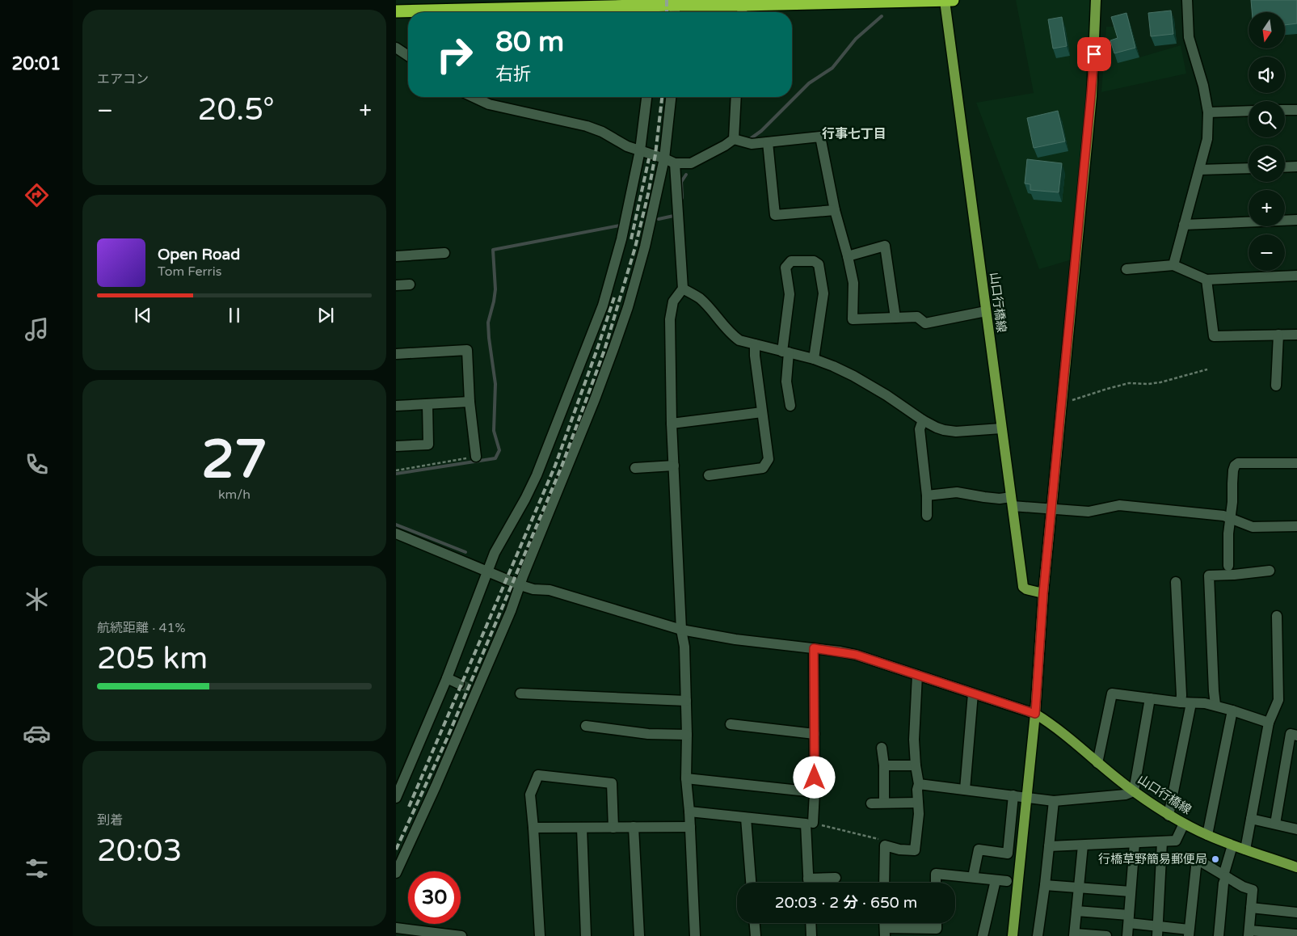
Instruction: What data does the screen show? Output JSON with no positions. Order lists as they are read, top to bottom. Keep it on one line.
{"streets":{"main road":["山口行橋線"]},"districts":["行事七丁目"],"places":["行橋草野簡易郵便局"],"north":"bottom","page":{"tabs":"20:01","tile":["エアコン",["27","km/h"],["航続距離 · 41%","205 km"],["到着","20:03"]],"map_buttons":["+","−"],"turn":["80 m","右折"],"heat":["−","20.5°","+"],"song":["Open Road","Tom Ferris"],"limit":"30","trip":"20:03 · 2 分 · 650 m"}}
